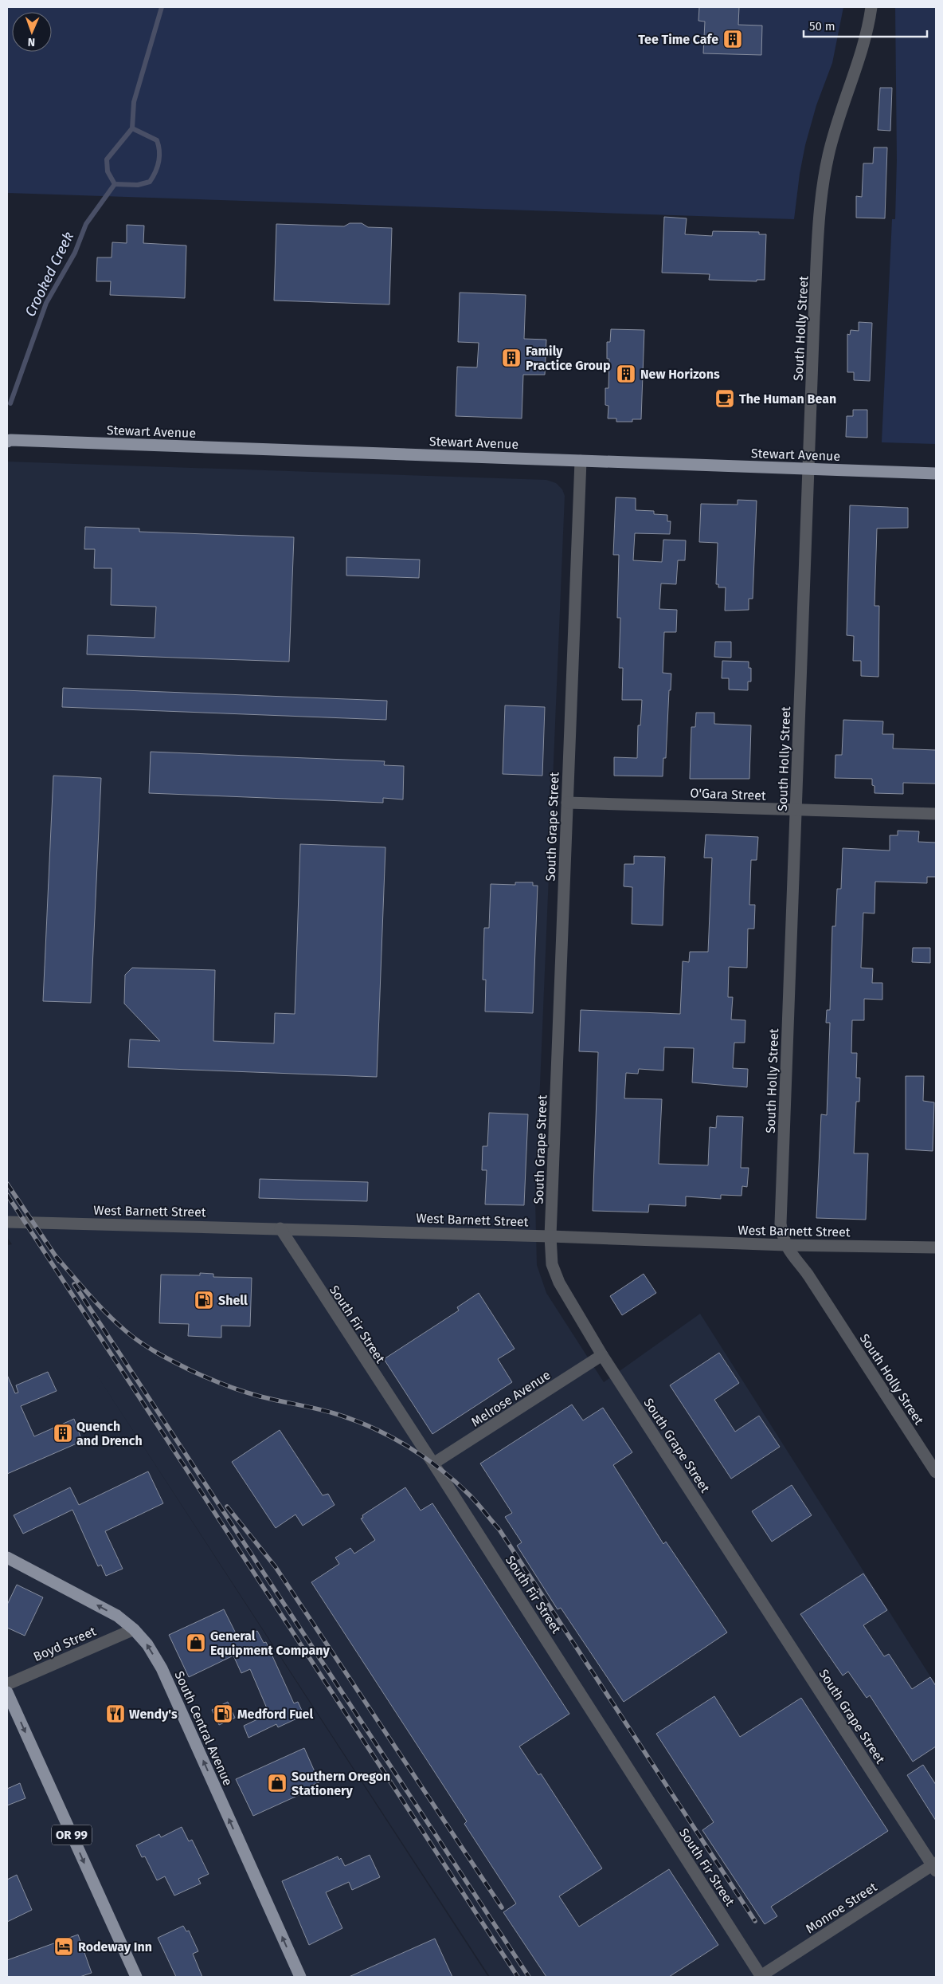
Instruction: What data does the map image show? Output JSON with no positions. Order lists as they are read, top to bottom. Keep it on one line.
{"streets":{"main road":["Stewart Avenue","South Central Avenue","OR 99"],"street":["South Holly Street","O'Gara Street","South Grape Street","West Barnett Street","South Fir Street","Melrose Avenue","Boyd Street","Monroe Street"]},"crossings":[["South Holly Street","Stewart Avenue"],["South Holly Street","O'Gara Street"],["South Holly Street","West Barnett Street"],["Stewart Avenue","South Grape Street"],["O'Gara Street","South Grape Street"],["South Grape Street","West Barnett Street"],["South Grape Street","Melrose Avenue"],["South Grape Street","Monroe Street"],["West Barnett Street","South Fir Street"],["South Fir Street","Melrose Avenue"],["South Fir Street","Monroe Street"],["Boyd Street","South Central Avenue"]],"one_way":["South Central Avenue"],"water":["Crooked Creek"],"places":{"building":["Tee Time Cafe","Family Practice Group","New Horizons","Quench and Drench"],"cafe":["The Human Bean"],"fuel station":["Shell","Medford Fuel"],"shop":["General Equipment Company","Southern Oregon Stationery"],"restaurant":["Wendy's"],"hotel":["Rodeway Inn"]},"scale_bar":"50 m","north":"bottom"}
